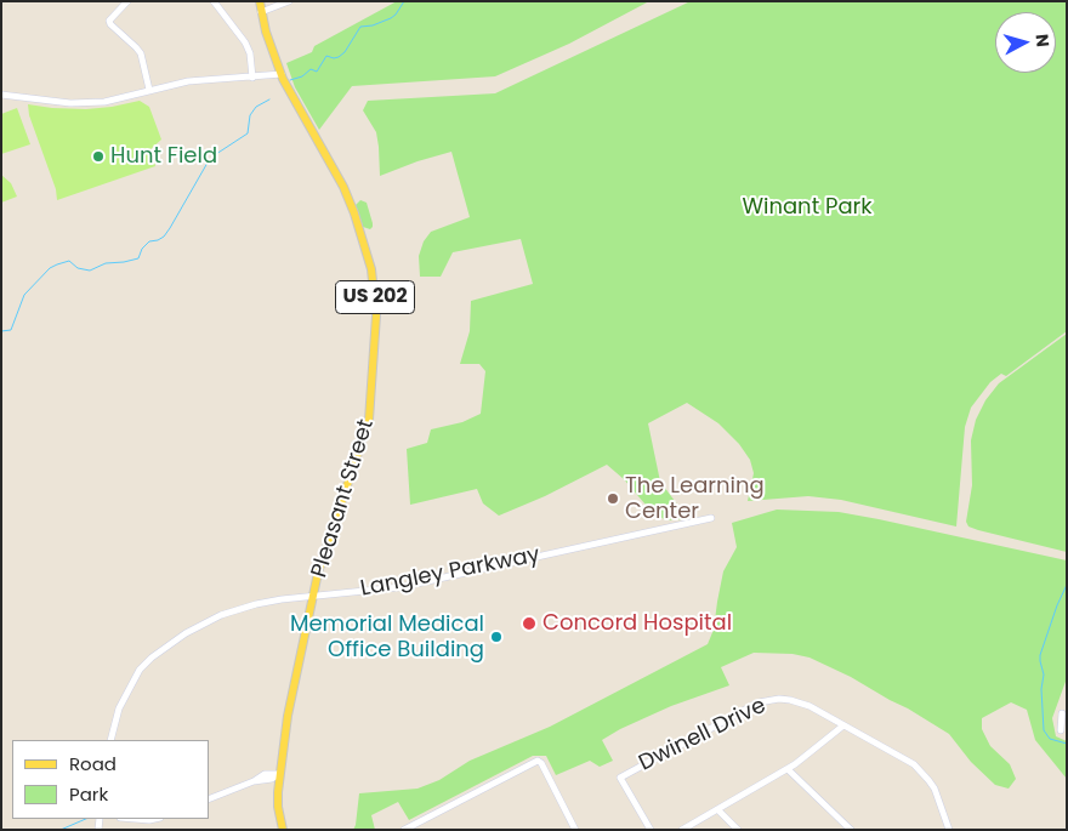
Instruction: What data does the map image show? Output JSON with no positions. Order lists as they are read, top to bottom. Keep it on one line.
{"streets":{"main road":["US 202","Pleasant Street"],"street":["Langley Parkway","Dwinell Drive"]},"crossings":[["US 202","Pleasant Street"],["Pleasant Street","Langley Parkway"]],"parks":["Winant Park"],"places":["Hunt Field","The Learning Center","Concord Hospital","Memorial Medical Office Building"],"legend":["Road","Park"],"north":"right"}
